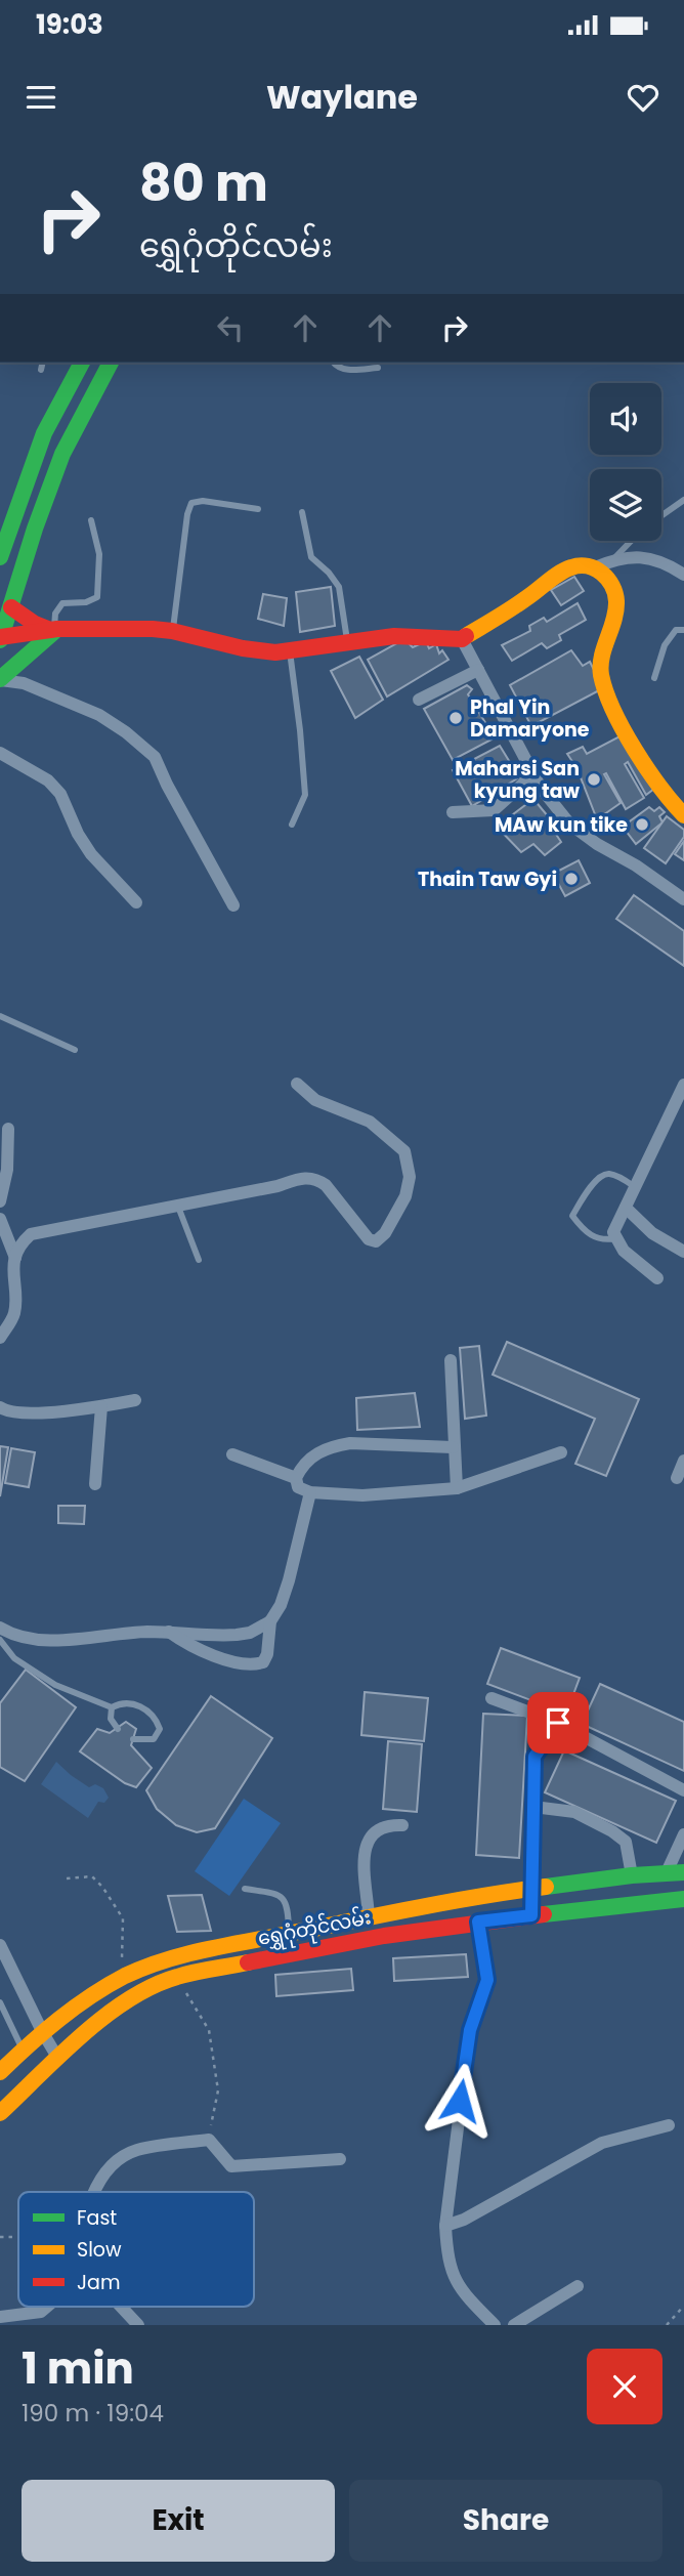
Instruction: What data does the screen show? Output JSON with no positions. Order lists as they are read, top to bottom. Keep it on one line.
{"streets":{"main road":["ရွှေဂုံတိုင်လမ်း"]},"places":["Phal Yin Damaryone","Maharsi San kyung taw","MAw kun tike","Thain Taw Gyi"],"legend":["Fast","Slow","Jam"],"page":{"status":"19:03","header":"Waylane","turn":["80 m","ရွှေဂုံတိုင်လမ်း"],"heading":["1 min","190 m · 19:04"],"buttons":["Exit","Share"]}}
